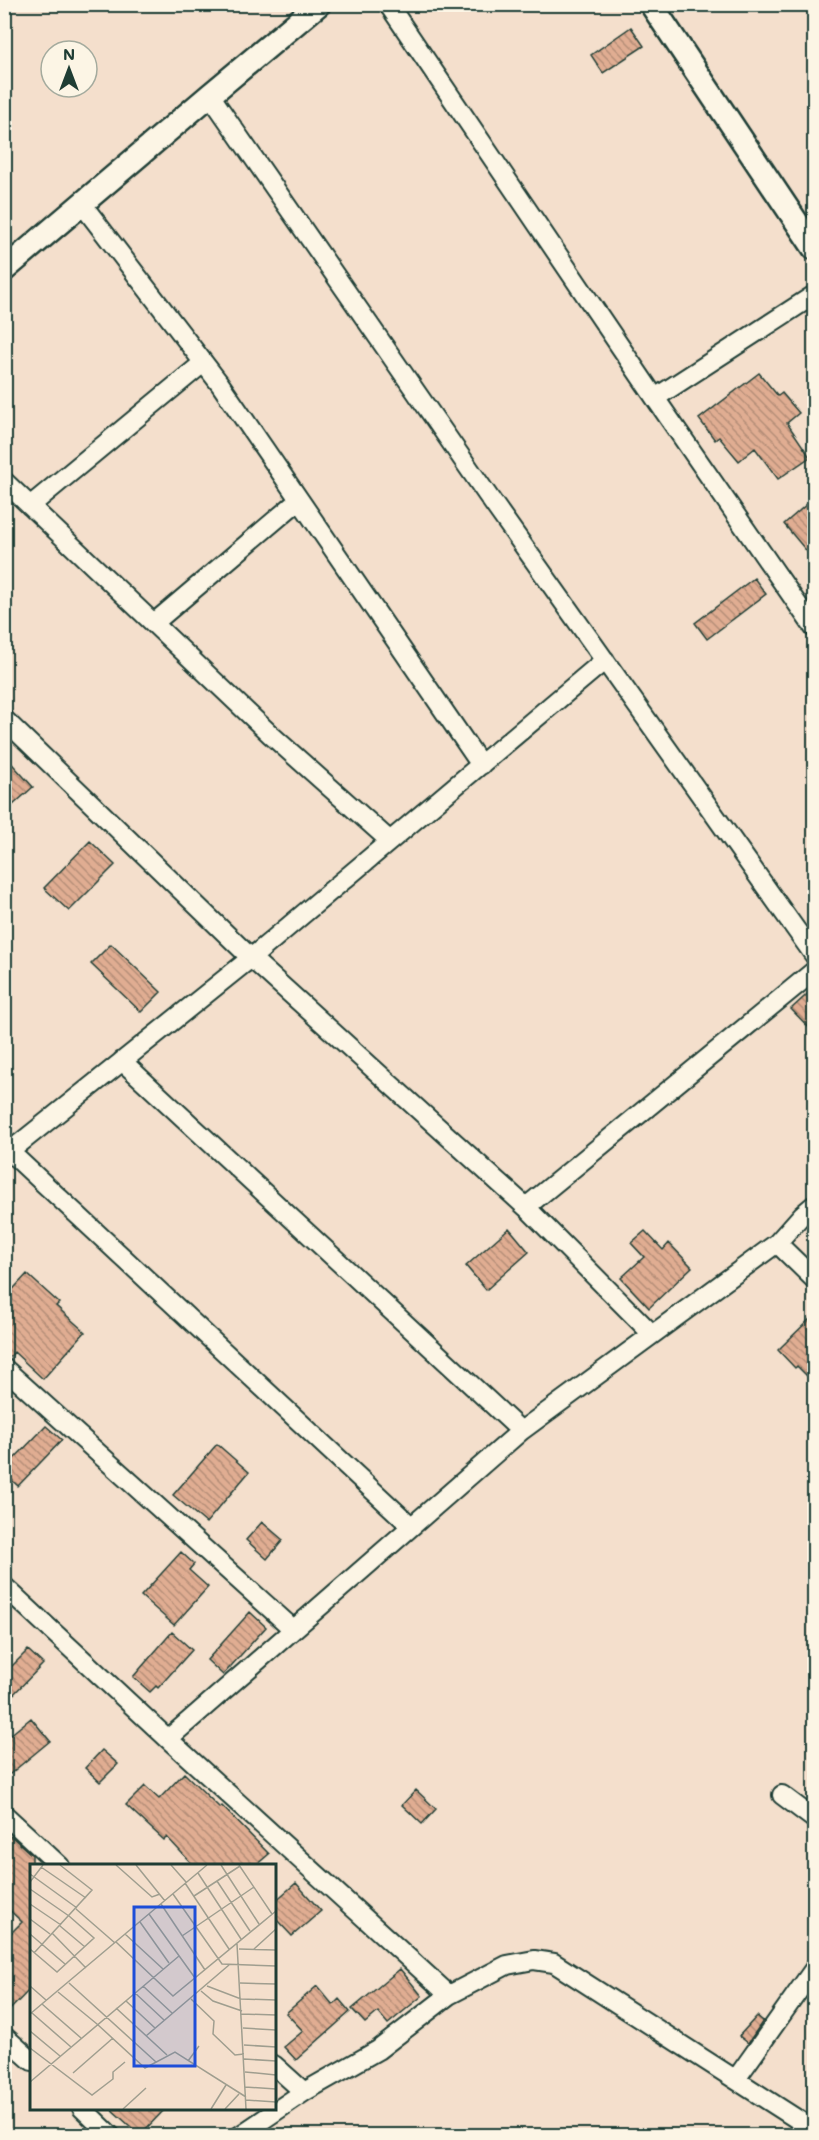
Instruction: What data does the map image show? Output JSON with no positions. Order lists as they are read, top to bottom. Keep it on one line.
{"north":"top"}
